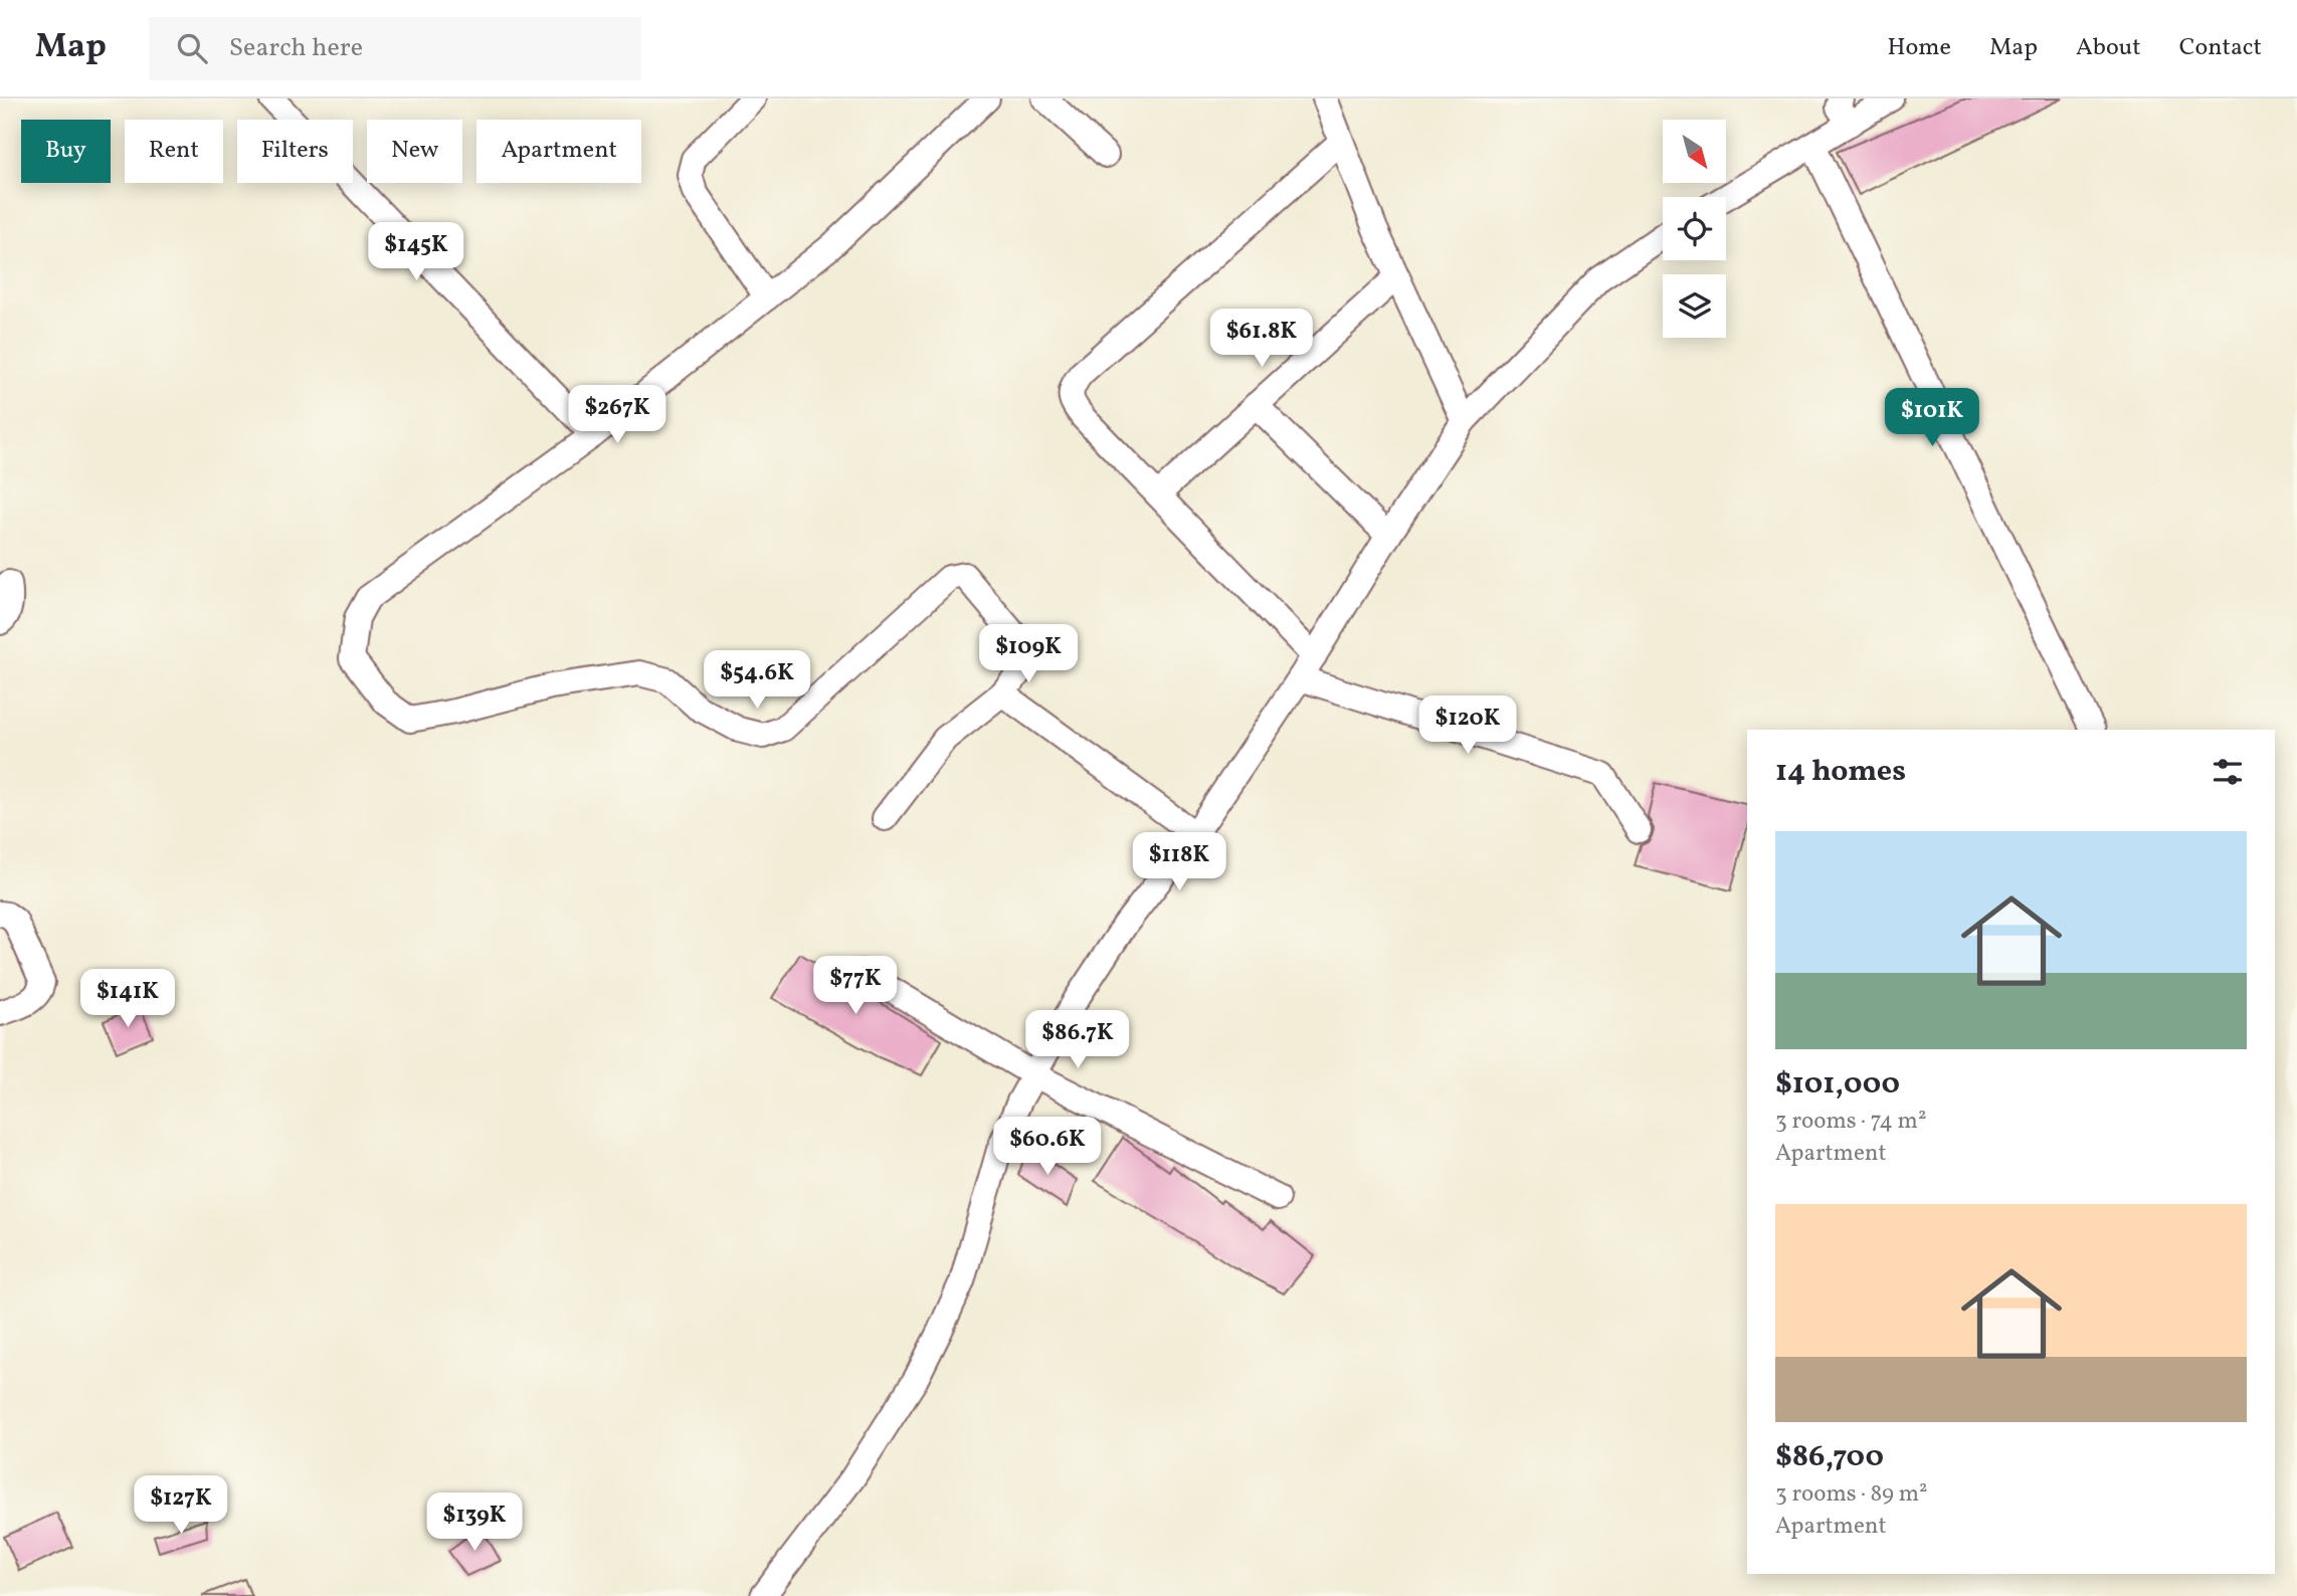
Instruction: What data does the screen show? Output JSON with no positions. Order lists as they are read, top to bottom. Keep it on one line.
{"north":"bottom right","page":{"header":"Map","search":"Search here","nav":["Home","Map","About","Contact"],"chip":["Buy","Rent","Filters","New","Apartment"],"price":["$145K","$61.8K","$267K","$101K","$109K","$54.6K","$120K","$118K","$77K","$141K","$86.7K","$60.6K","$127K","$139K"],"heading":"14 homes","list":[{"name":"$101,000","note":"3 rooms · 74 m² · Apartment"},{"name":"$86,700","note":"3 rooms · 89 m² · Apartment"}]}}
